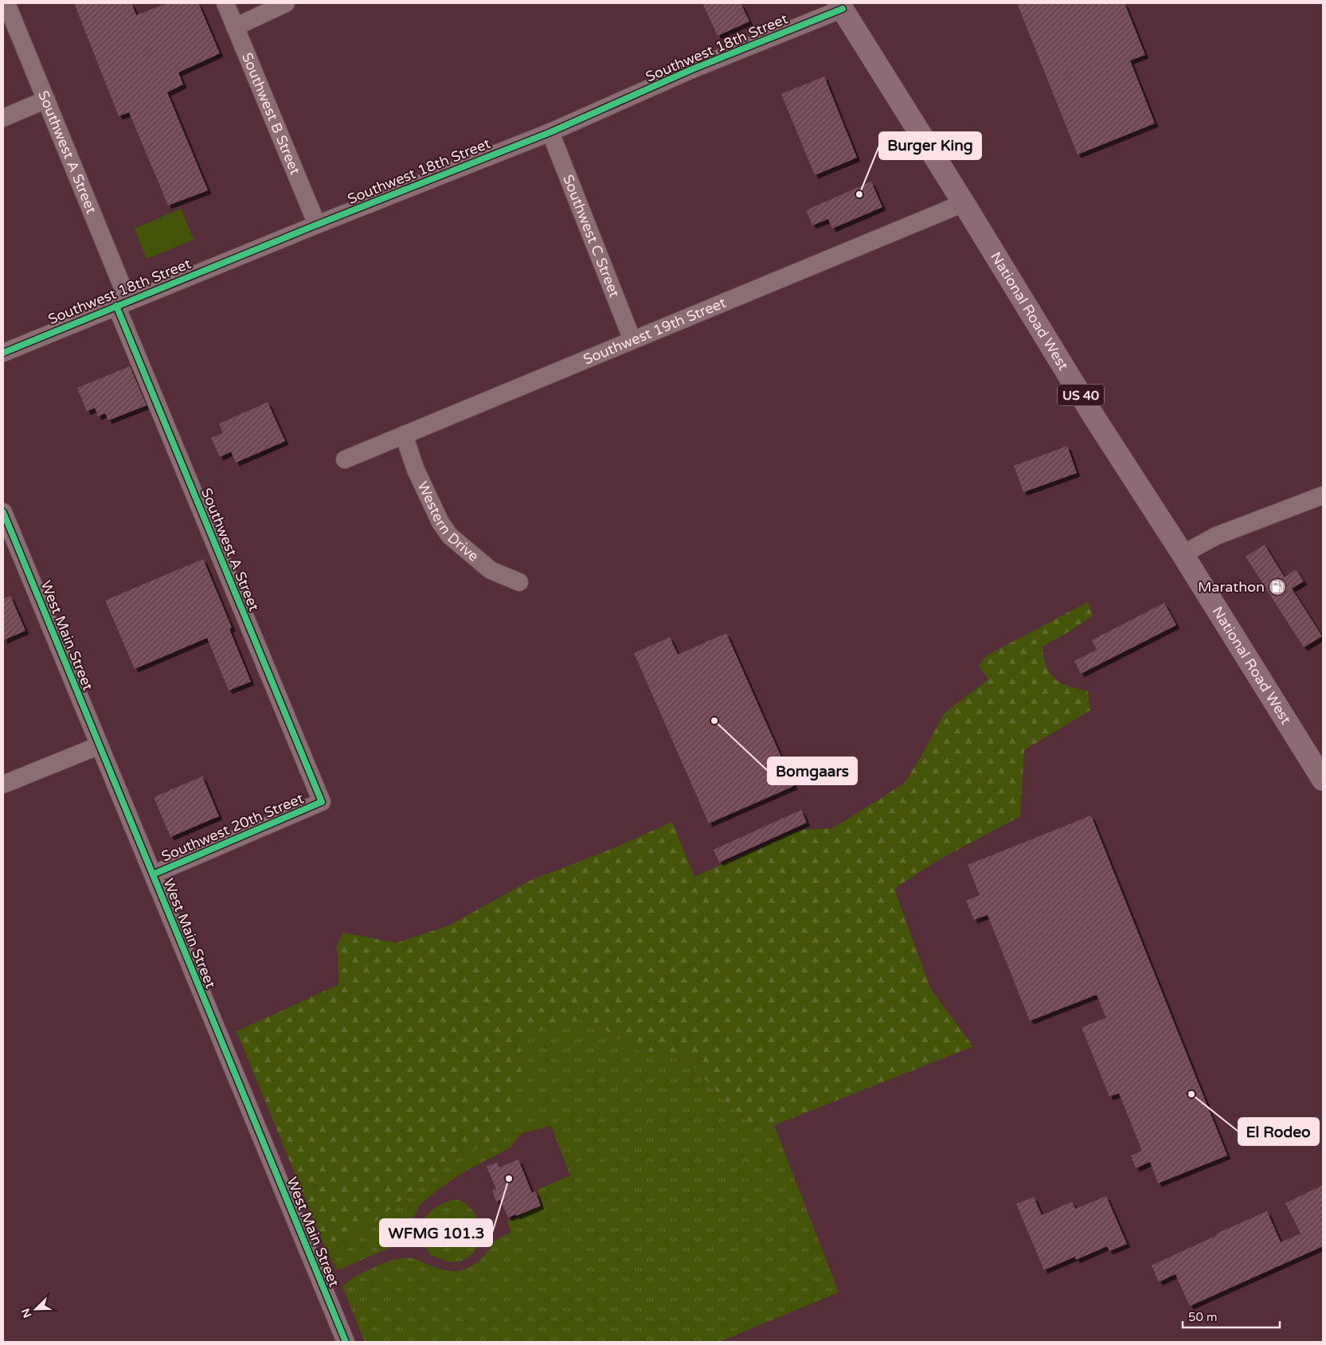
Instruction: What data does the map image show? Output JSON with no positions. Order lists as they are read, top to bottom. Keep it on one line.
{"streets":{"main road":["National Road West","US 40"],"street":["Southwest 18th Street","Southwest B Street","Southwest A Street","Southwest C Street","Southwest 19th Street","Western Drive","West Main Street","Southwest 20th Street"]},"crossings":[["Southwest 18th Street","Southwest B Street"],["Southwest 18th Street","Southwest A Street"],["Southwest 18th Street","Southwest C Street"],["Southwest 18th Street","National Road West"],["Southwest A Street","Southwest 20th Street"],["Southwest C Street","Southwest 19th Street"],["National Road West","Southwest 19th Street"],["Southwest 19th Street","Western Drive"],["West Main Street","Southwest 20th Street"]],"places":{"other":["Burger King","Bomgaars","El Rodeo","WFMG 101.3"],"fuel station":["Marathon"]},"scale_bar":"50 m","north":"bottom left"}
